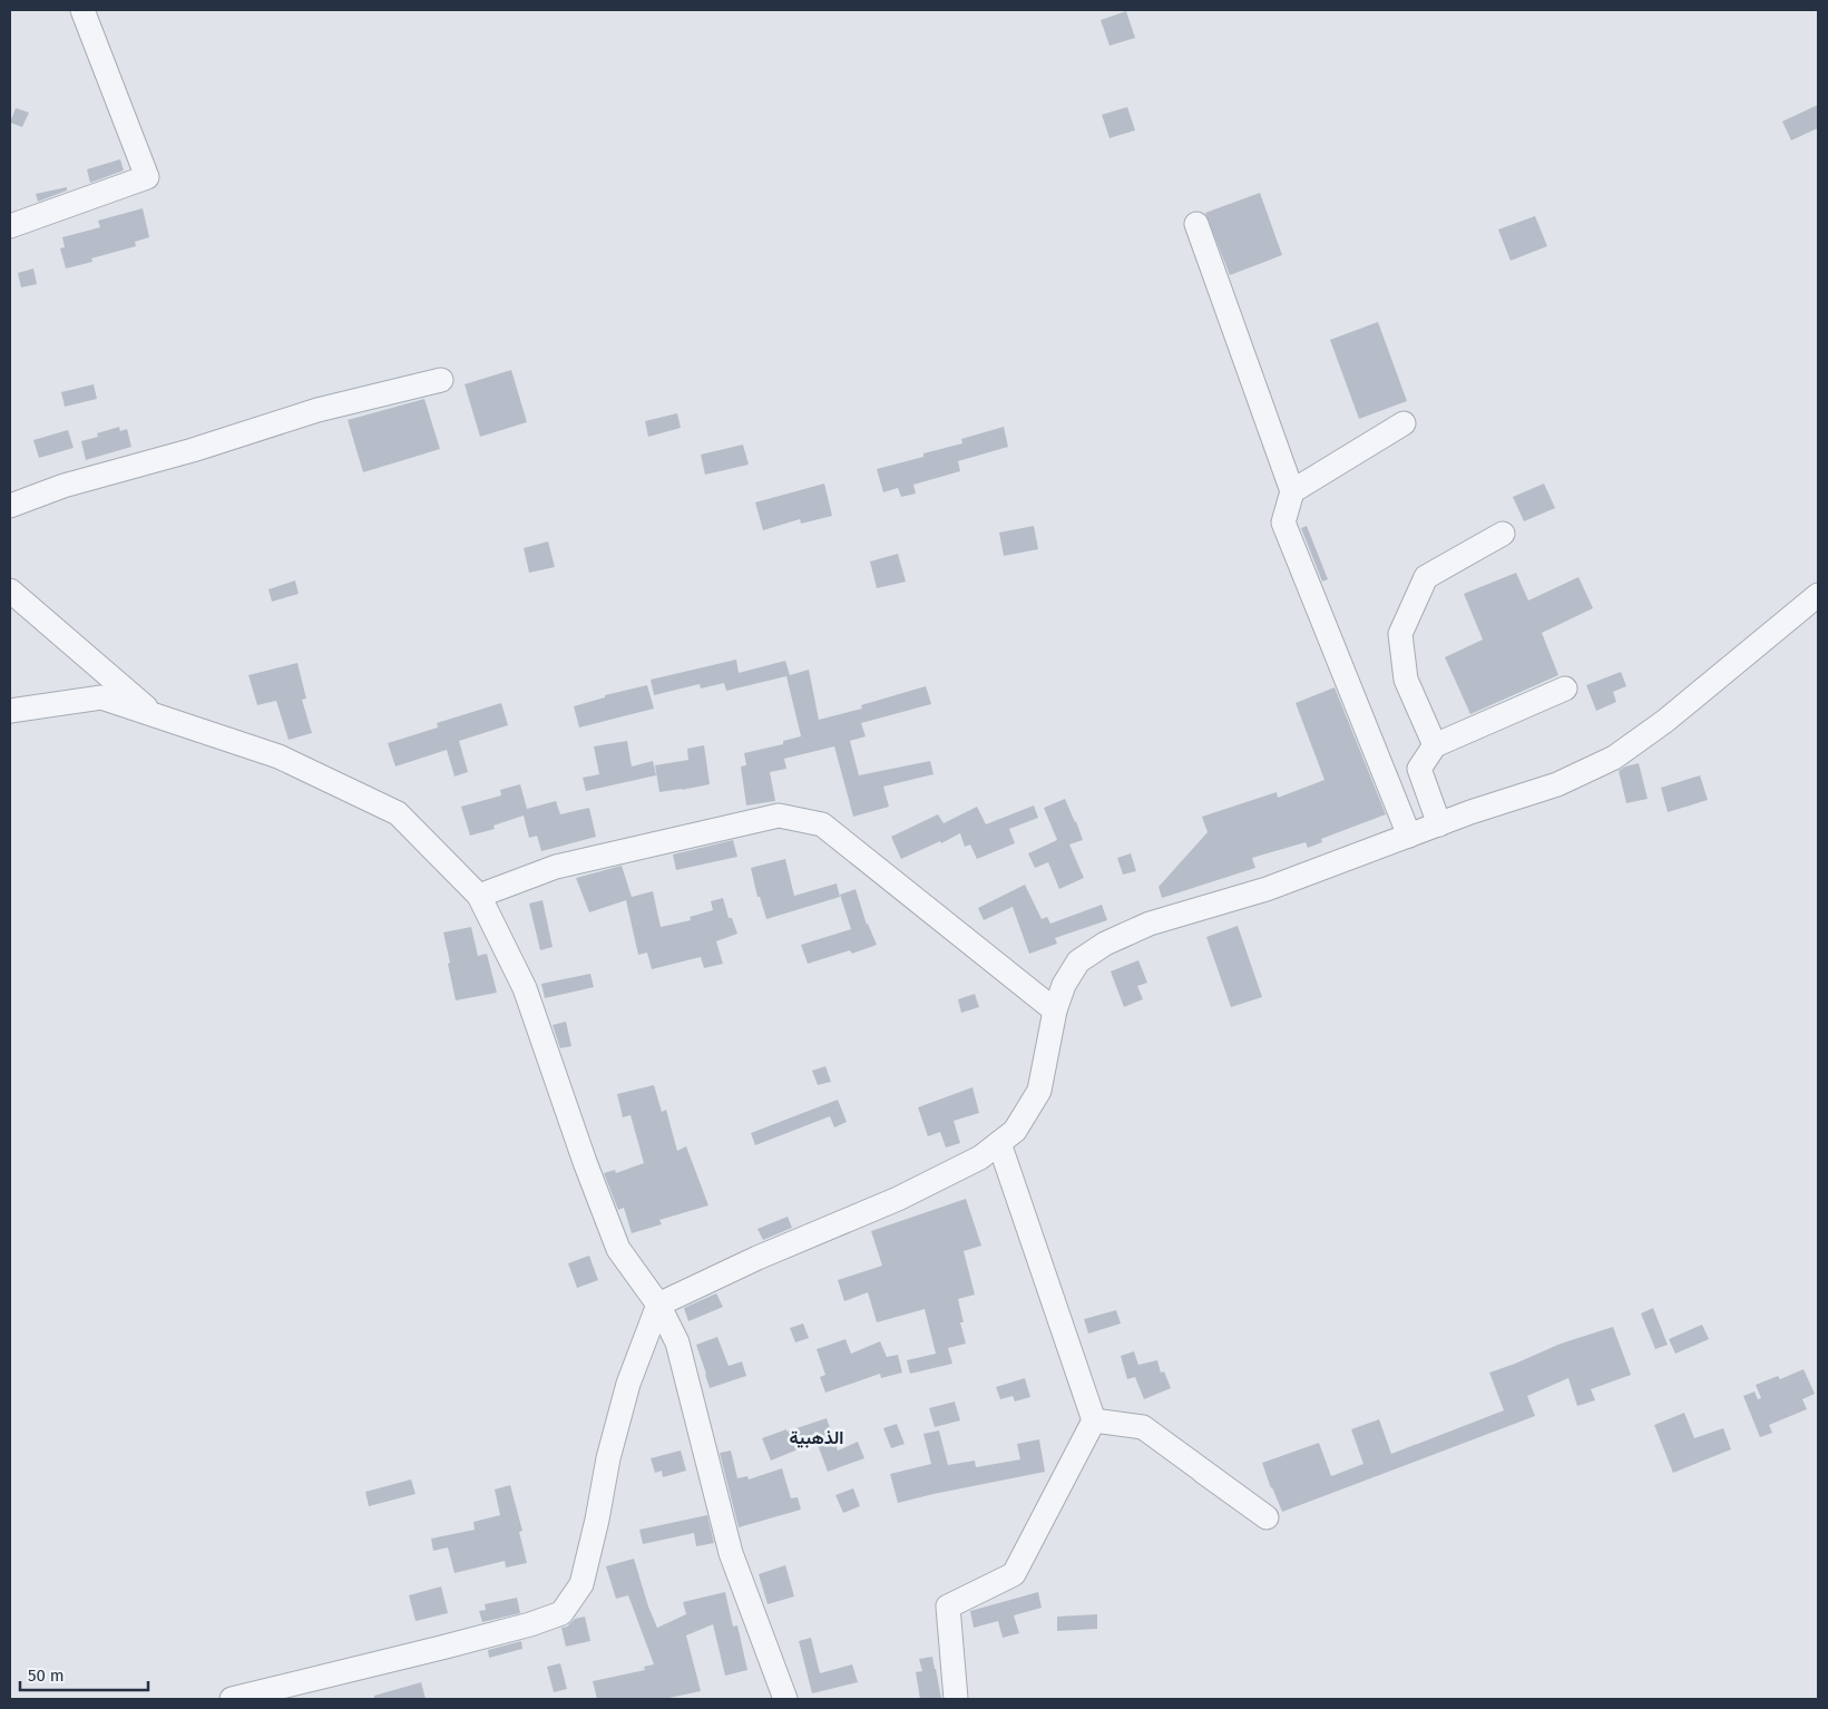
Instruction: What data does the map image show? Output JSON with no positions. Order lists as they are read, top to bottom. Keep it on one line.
{"districts":["الذهبية"],"scale_bar":"50 m"}
